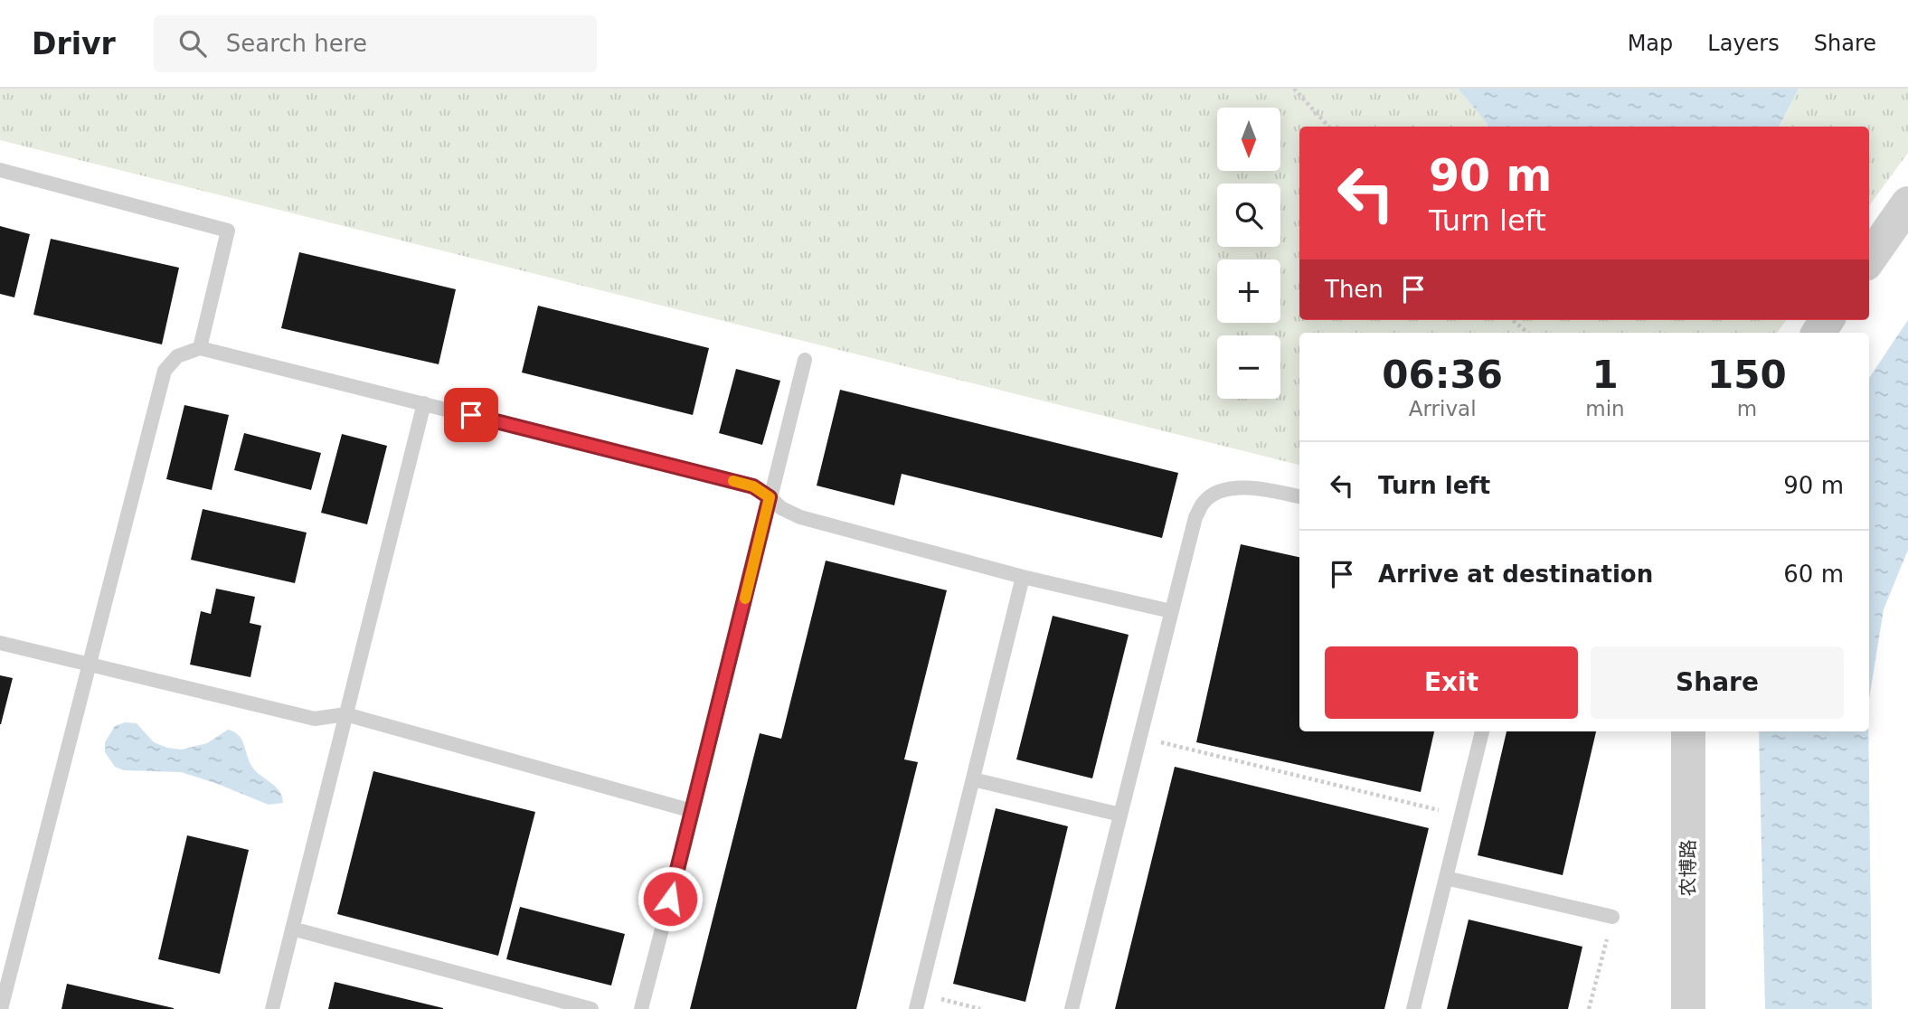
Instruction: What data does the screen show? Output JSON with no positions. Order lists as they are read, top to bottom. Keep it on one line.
{"streets":{"street":["农博路"]},"north":"bottom","page":{"header":"Drivr","search":"Search here","nav":["Map","Layers","Share"],"map_buttons":["+","−"],"turn":["90 m","Turn left"],"then":"Then","eta":["06:36","Arrival","1","min","150","m"],"list":[{"name":"Turn left","value":"90 m"},{"name":"Arrive at destination","value":"60 m"}],"buttons":["Exit","Share"]}}
